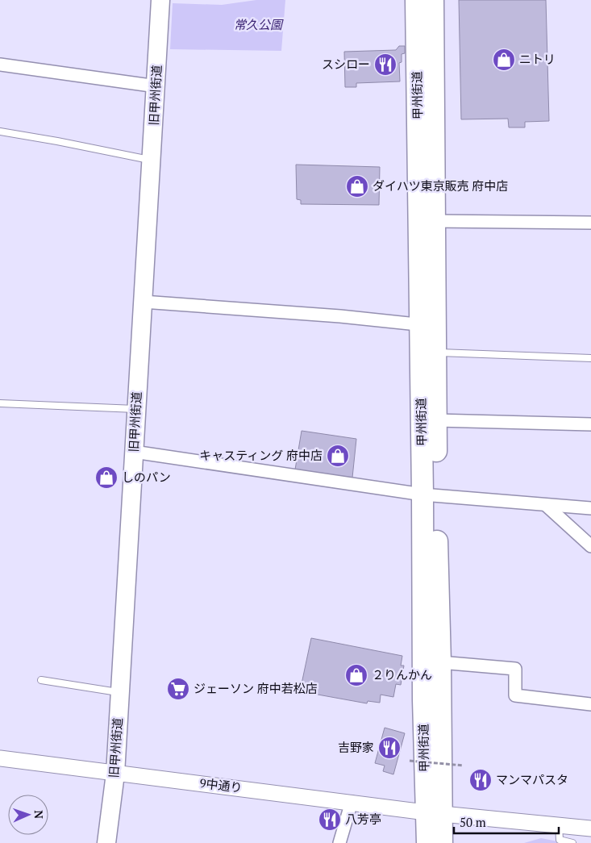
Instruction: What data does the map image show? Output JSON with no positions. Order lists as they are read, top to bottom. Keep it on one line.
{"streets":{"highway":["甲州街道"],"main road":["旧甲州街道"],"street":["9中通り"]},"crossings":[["旧甲州街道","9中通り"],["甲州街道","9中通り"]],"parks":["常久公園"],"places":{"shop":["ニトリ","ダイハツ東京販売 府中店","キャスティング 府中店","しのパン","２りんかん"],"restaurant":["スシロー","吉野家","マンマパスタ","八芳亭"],"supermarket":["ジェーソン 府中若松店"]},"scale_bar":"50 m","north":"right"}
